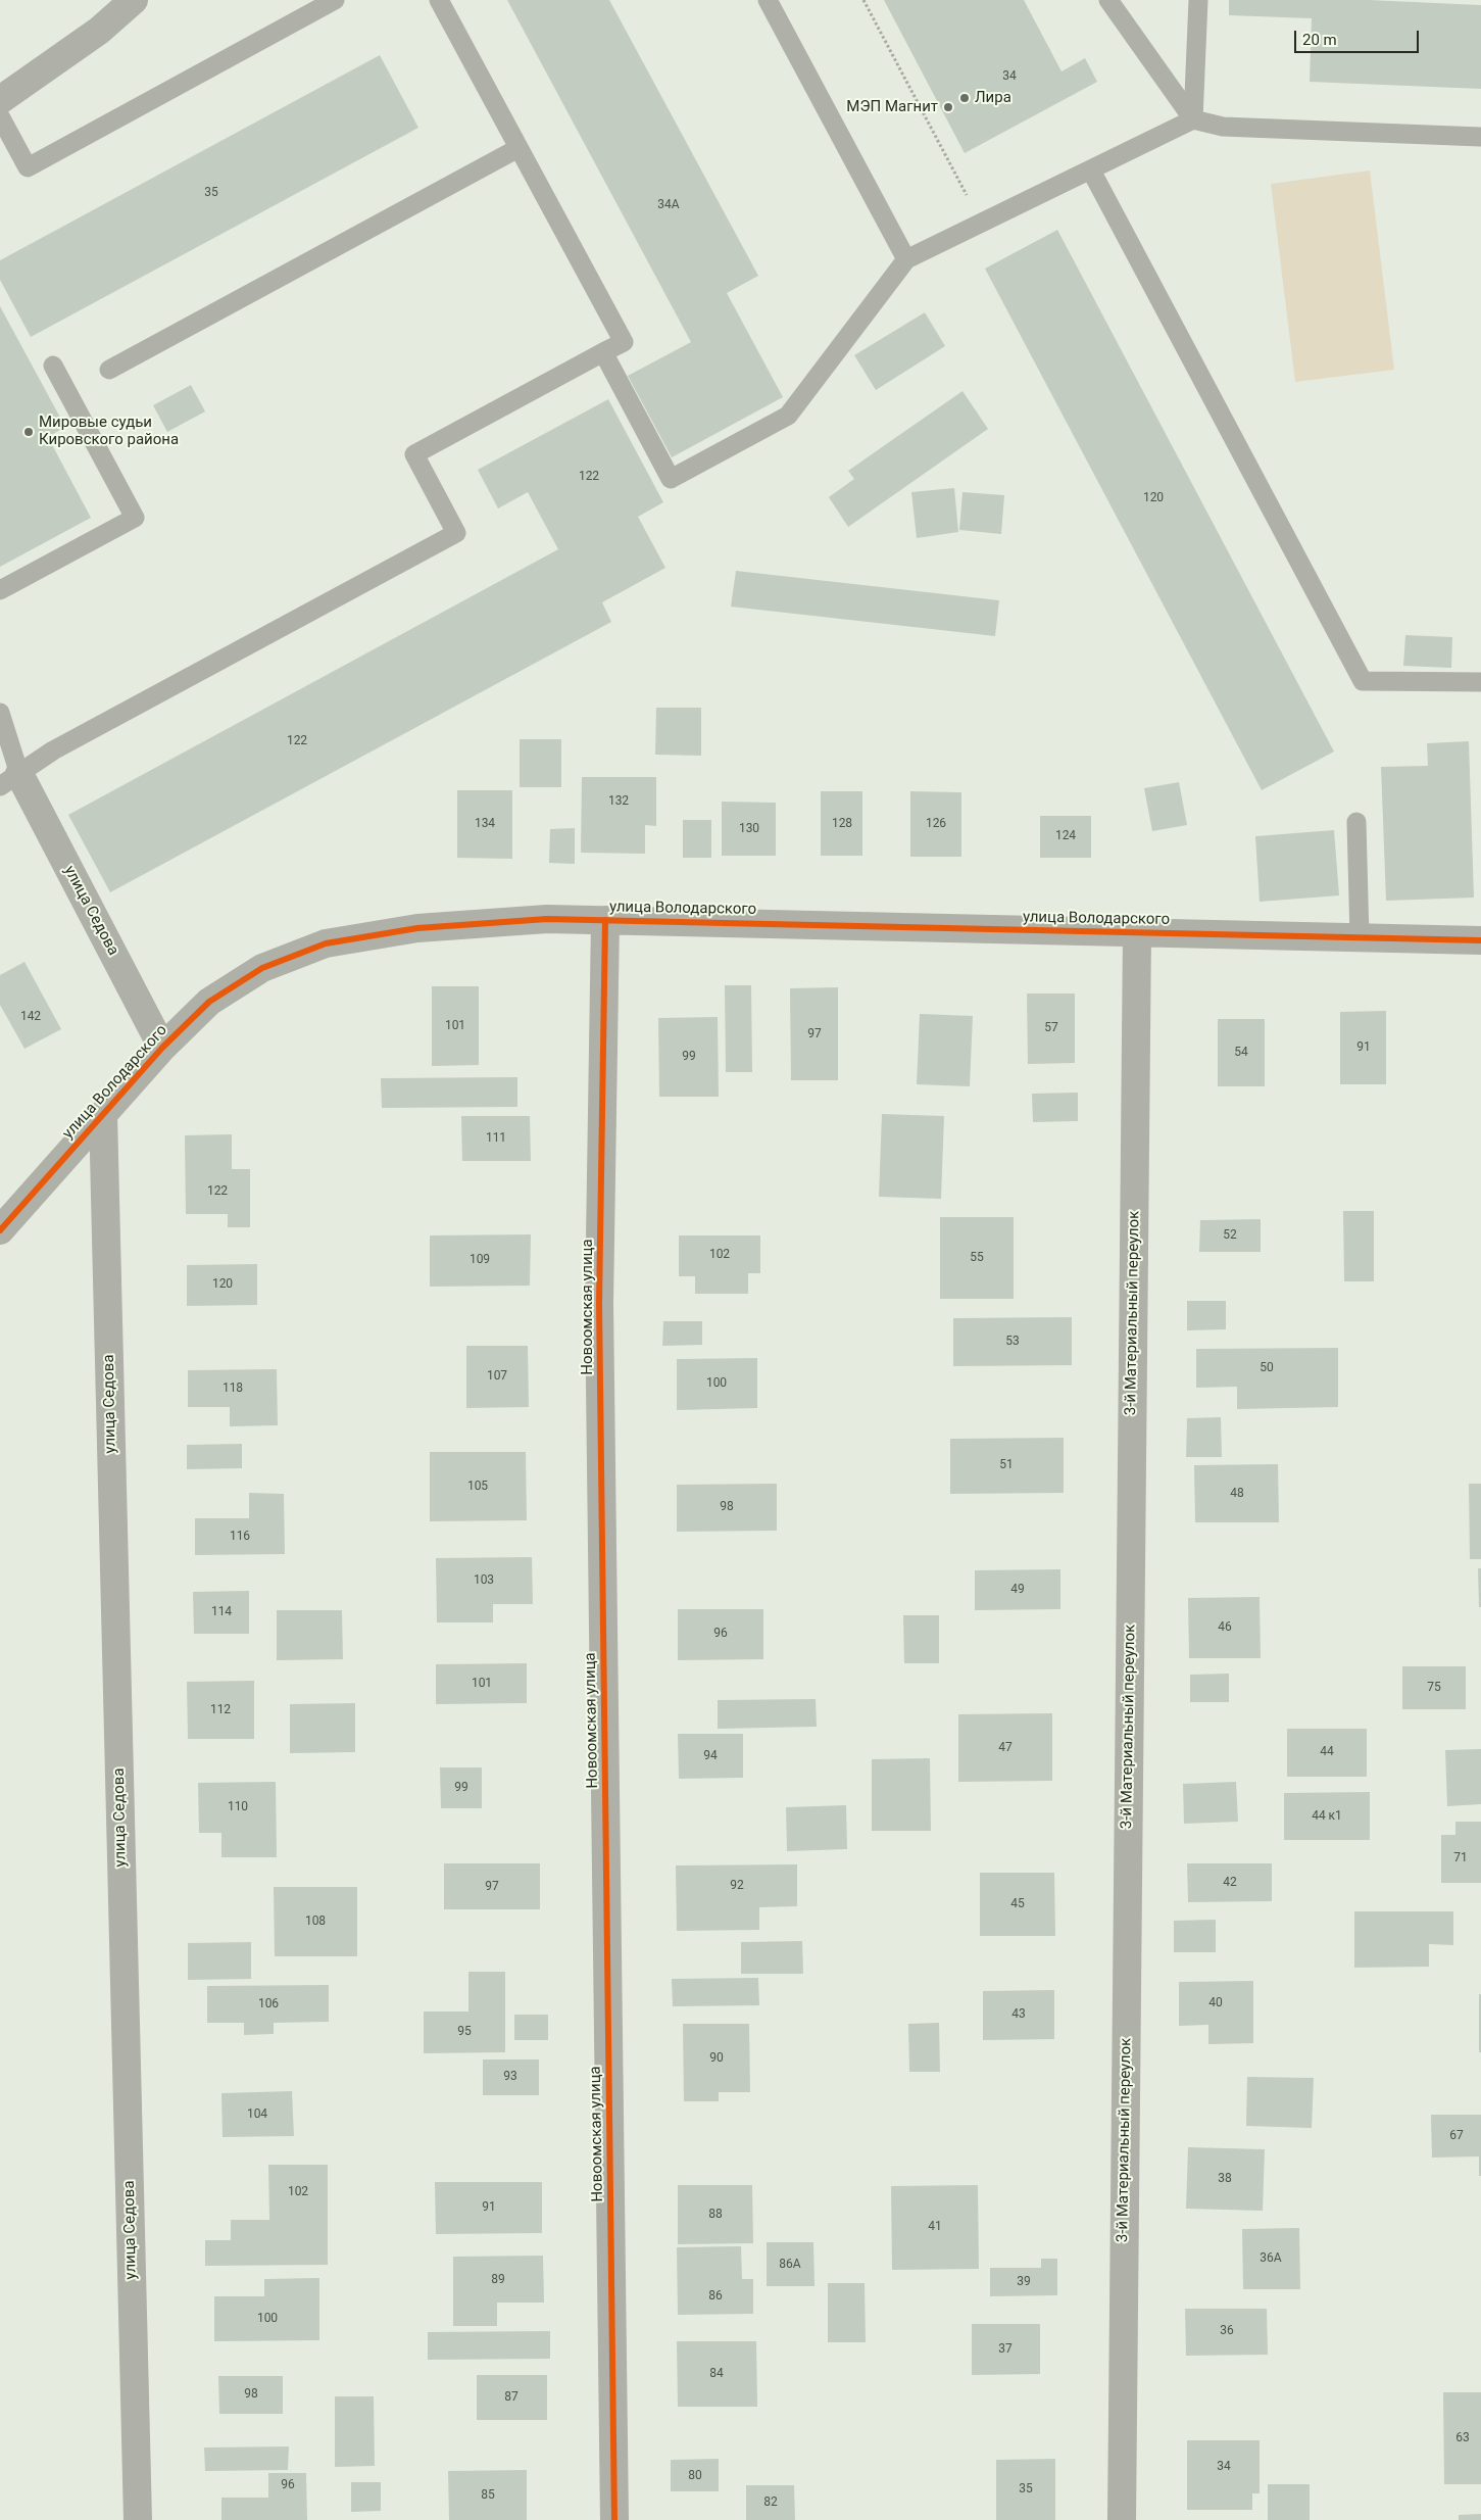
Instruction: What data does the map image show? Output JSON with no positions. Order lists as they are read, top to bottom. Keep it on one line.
{"streets":{"street":["улица Володарского","улица Седова","Новоомская улица","3-й Материальный переулок"]},"crossings":[["улица Володарского","улица Седова"],["улица Володарского","Новоомская улица"],["улица Володарского","3-й Материальный переулок"]],"places":["Лира","МЭП Магнит","Мировые судьи Кировского района"],"house_numbers":["34","35","34А","122","120","122","132","134","128","126","130","124","142","101","57","97","91","54","99","111","122","52","102","55","109","120","53","50","107","100","118","51","105","48","98","116","103","49","114","46","96","101","75","112","47","44","94","99","110","44 к1","71","42","92","97","45","108","40","106","43","95","90","93","104","67","38","102","91","88","41","36А","86А","89","39","86","100","36","37","84","98","87","63","34","80","96","35","85","82"],"scale_bar":"20 m"}
